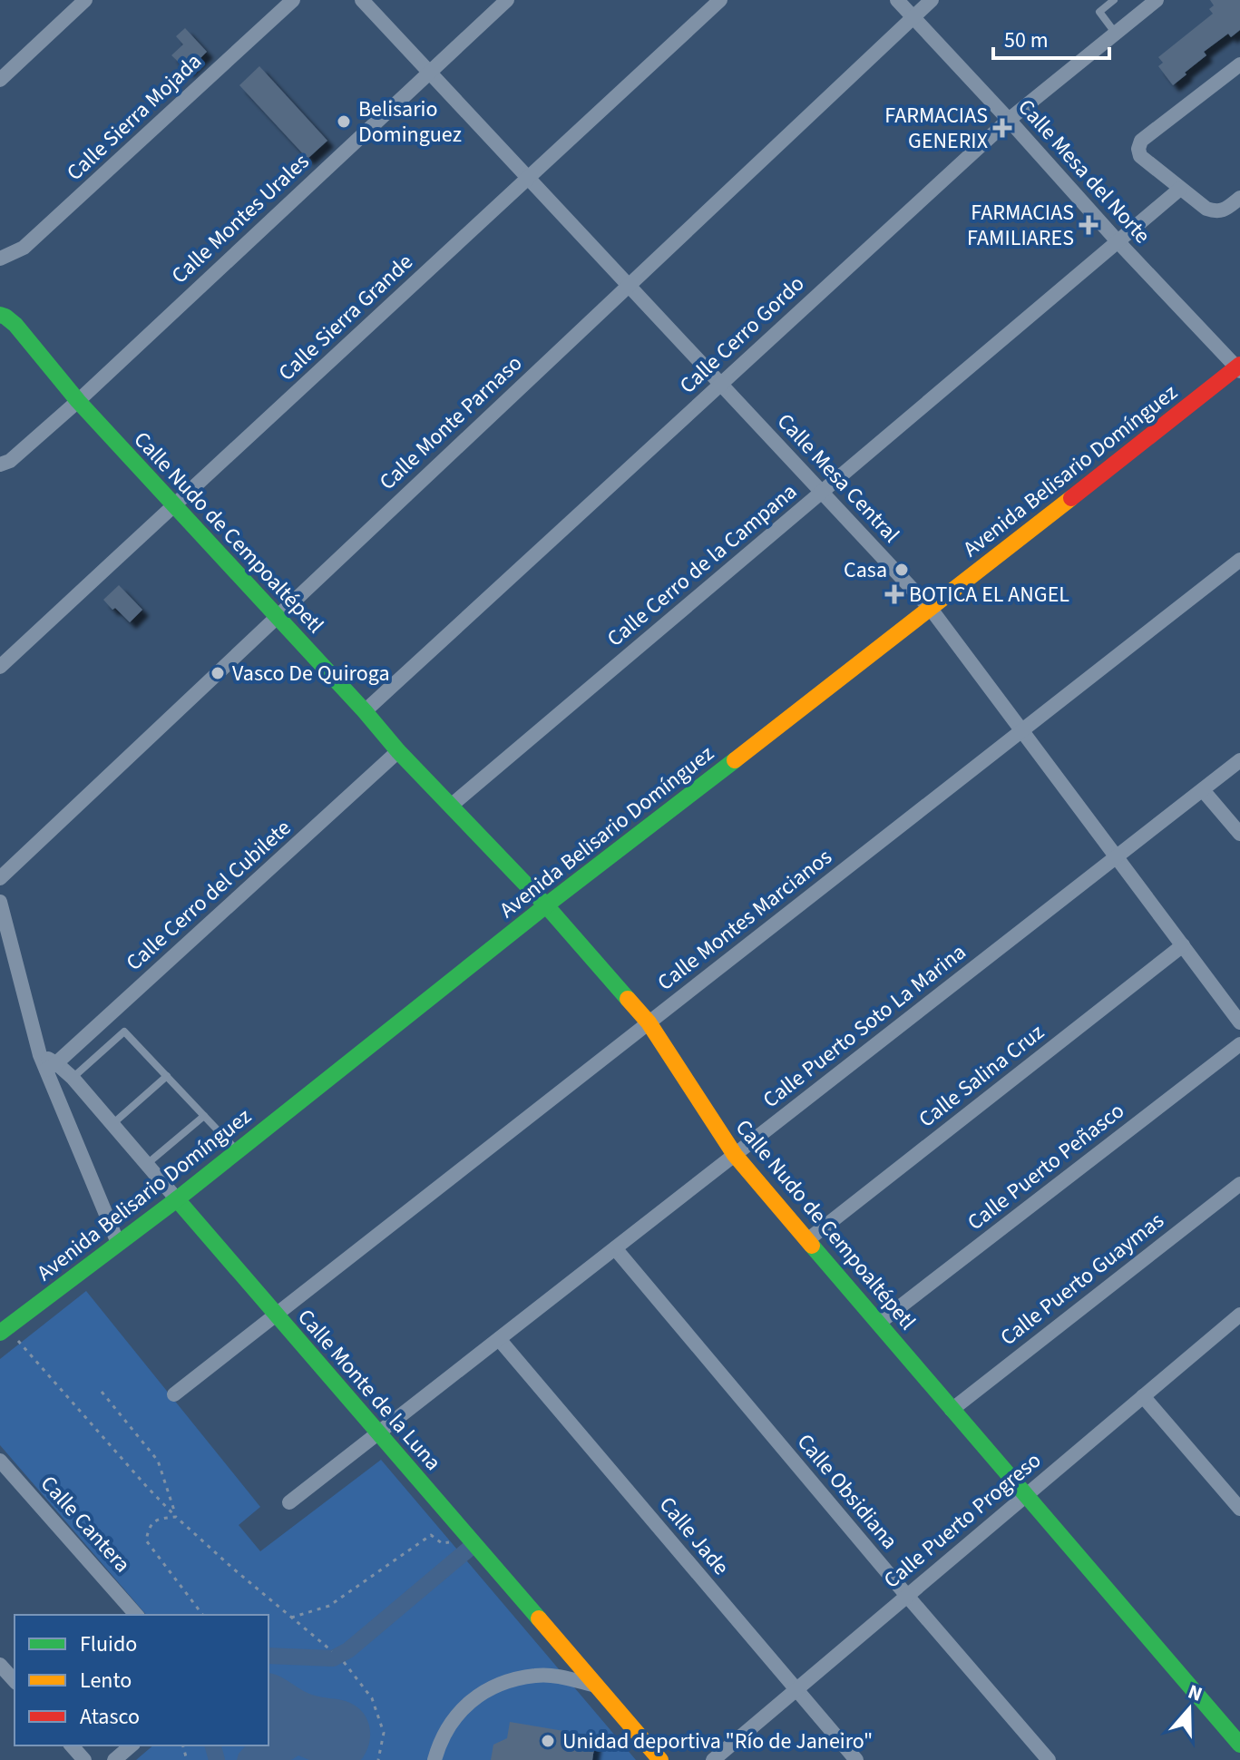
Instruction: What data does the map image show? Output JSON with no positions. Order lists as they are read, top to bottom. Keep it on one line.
{"streets":{"street":["Calle Sierra Mojada","Calle Mesa del Norte","Calle Montes Urales","Calle Sierra Grande","Calle Cerro Gordo","Calle Monte Parnaso","Avenida Belisario Domínguez","Calle Mesa Central","Calle Nudo de Cempoaltépetl","Calle Cerro de la Campana","Calle Cerro del Cubilete","Calle Montes Marcianos","Calle Puerto Soto La Marina","Calle Salina Cruz","Calle Puerto Peñasco","Calle Puerto Guaymas","Calle Monte de la Luna","Calle Obsidiana","Calle Puerto Progreso","Calle Cantera","Calle Jade"]},"crossings":[["Calle Mesa del Norte","Calle Cerro Gordo"],["Calle Mesa del Norte","Calle Monte Parnaso"],["Calle Mesa del Norte","Avenida Belisario Domínguez"],["Calle Mesa del Norte","Calle Cerro de la Campana"],["Calle Montes Urales","Calle Mesa Central"],["Calle Montes Urales","Calle Nudo de Cempoaltépetl"],["Calle Sierra Grande","Calle Mesa Central"],["Calle Sierra Grande","Calle Nudo de Cempoaltépetl"],["Calle Cerro Gordo","Calle Mesa Central"],["Calle Cerro Gordo","Calle Nudo de Cempoaltépetl"],["Calle Monte Parnaso","Calle Mesa Central"],["Calle Monte Parnaso","Calle Nudo de Cempoaltépetl"],["Avenida Belisario Domínguez","Calle Mesa Central"],["Avenida Belisario Domínguez","Calle Nudo de Cempoaltépetl"],["Avenida Belisario Domínguez","Calle Monte de la Luna"],["Calle Mesa Central","Calle Cerro de la Campana"],["Calle Mesa Central","Calle Montes Marcianos"],["Calle Mesa Central","Calle Puerto Soto La Marina"],["Calle Mesa Central","Calle Salina Cruz"],["Calle Nudo de Cempoaltépetl","Calle Cerro de la Campana"],["Calle Nudo de Cempoaltépetl","Calle Cerro del Cubilete"],["Calle Nudo de Cempoaltépetl","Calle Montes Marcianos"],["Calle Nudo de Cempoaltépetl","Calle Puerto Soto La Marina"],["Calle Nudo de Cempoaltépetl","Calle Salina Cruz"],["Calle Nudo de Cempoaltépetl","Calle Puerto Peñasco"],["Calle Nudo de Cempoaltépetl","Calle Puerto Guaymas"],["Calle Nudo de Cempoaltépetl","Calle Puerto Progreso"],["Calle Cerro del Cubilete","Calle Monte de la Luna"],["Calle Montes Marcianos","Calle Monte de la Luna"],["Calle Puerto Soto La Marina","Calle Monte de la Luna"],["Calle Puerto Soto La Marina","Calle Obsidiana"],["Calle Puerto Soto La Marina","Calle Jade"],["Calle Obsidiana","Calle Puerto Progreso"],["Calle Puerto Progreso","Calle Jade"]],"places":{"other":["Belisario Dominguez","Casa","Vasco De Quiroga","Unidad deportiva \"Río de Janeiro\""],"health":["FARMACIAS GENERIX","FARMACIAS FAMILIARES","BOTICA EL ANGEL"]},"legend":["Fluido","Lento","Atasco"],"scale_bar":"50 m","north":"top"}
